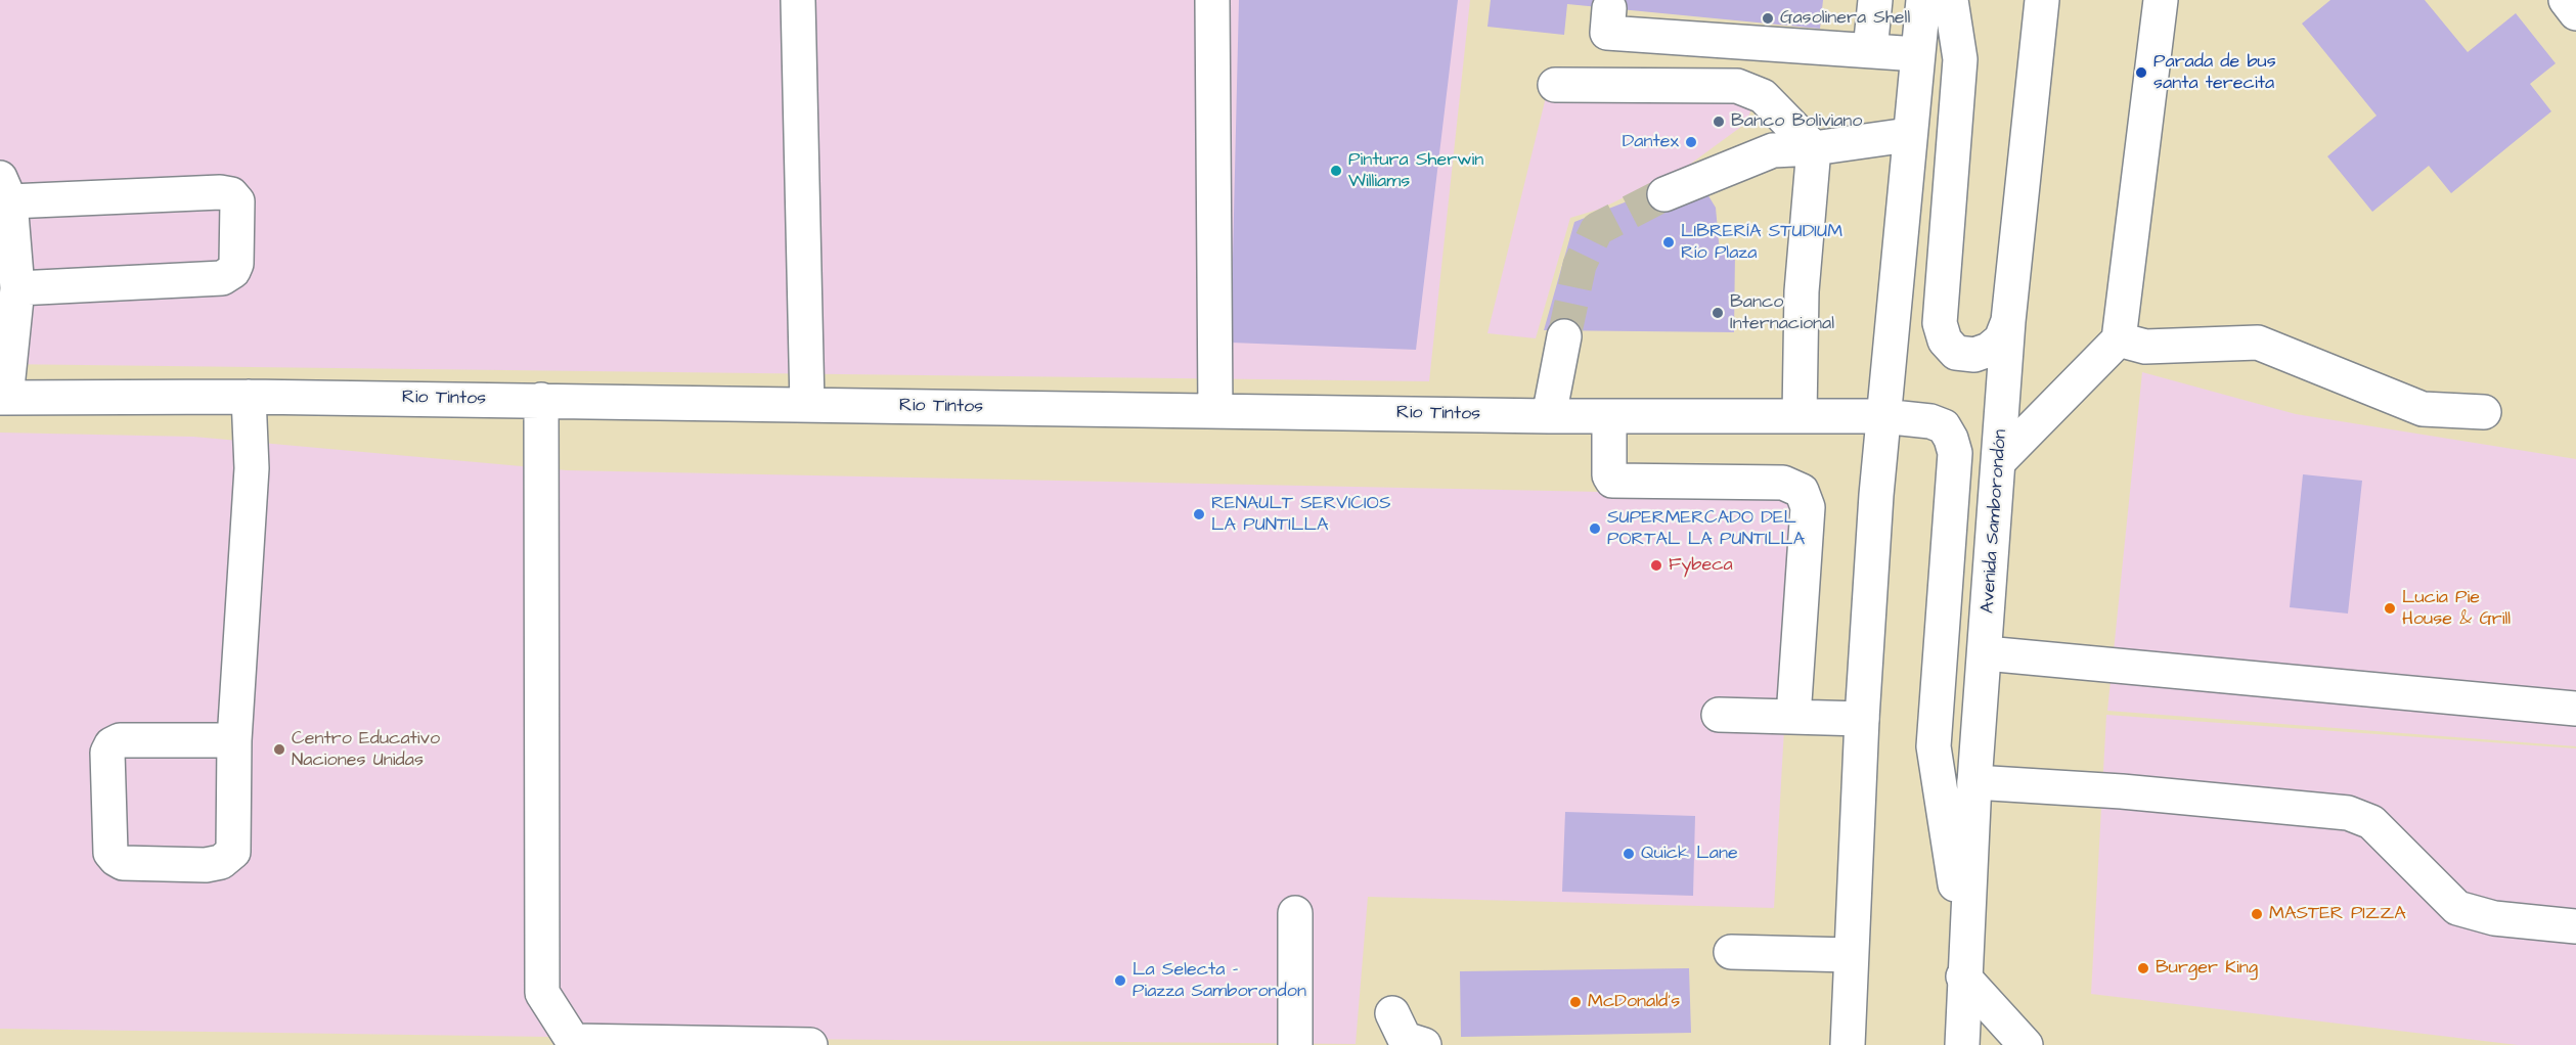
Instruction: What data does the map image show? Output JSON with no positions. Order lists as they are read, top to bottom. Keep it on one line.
{"streets":{"main road":["Rio Tintos","Avenida Samborondón"]},"crossings":[["Rio Tintos","Avenida Samborondón"]],"places":["Gasolinera Shell","Parada de bus santa terecita","Banco Boliviano","Dantex","Pintura Sherwin Williams","LIBRERÍA STUDIUM Río Plaza","Banco Internacional","RENAULT SERVICIOS LA PUNTILLA","SUPERMERCADO DEL PORTAL LA PUNTILLA","Fybeca","Lucia Pie House & Grill","Centro Educativo Naciones Unidas","Quick Lane","MASTER PIZZA","Burger King","La Selecta - Piazza Samborondon","McDonald's"]}
